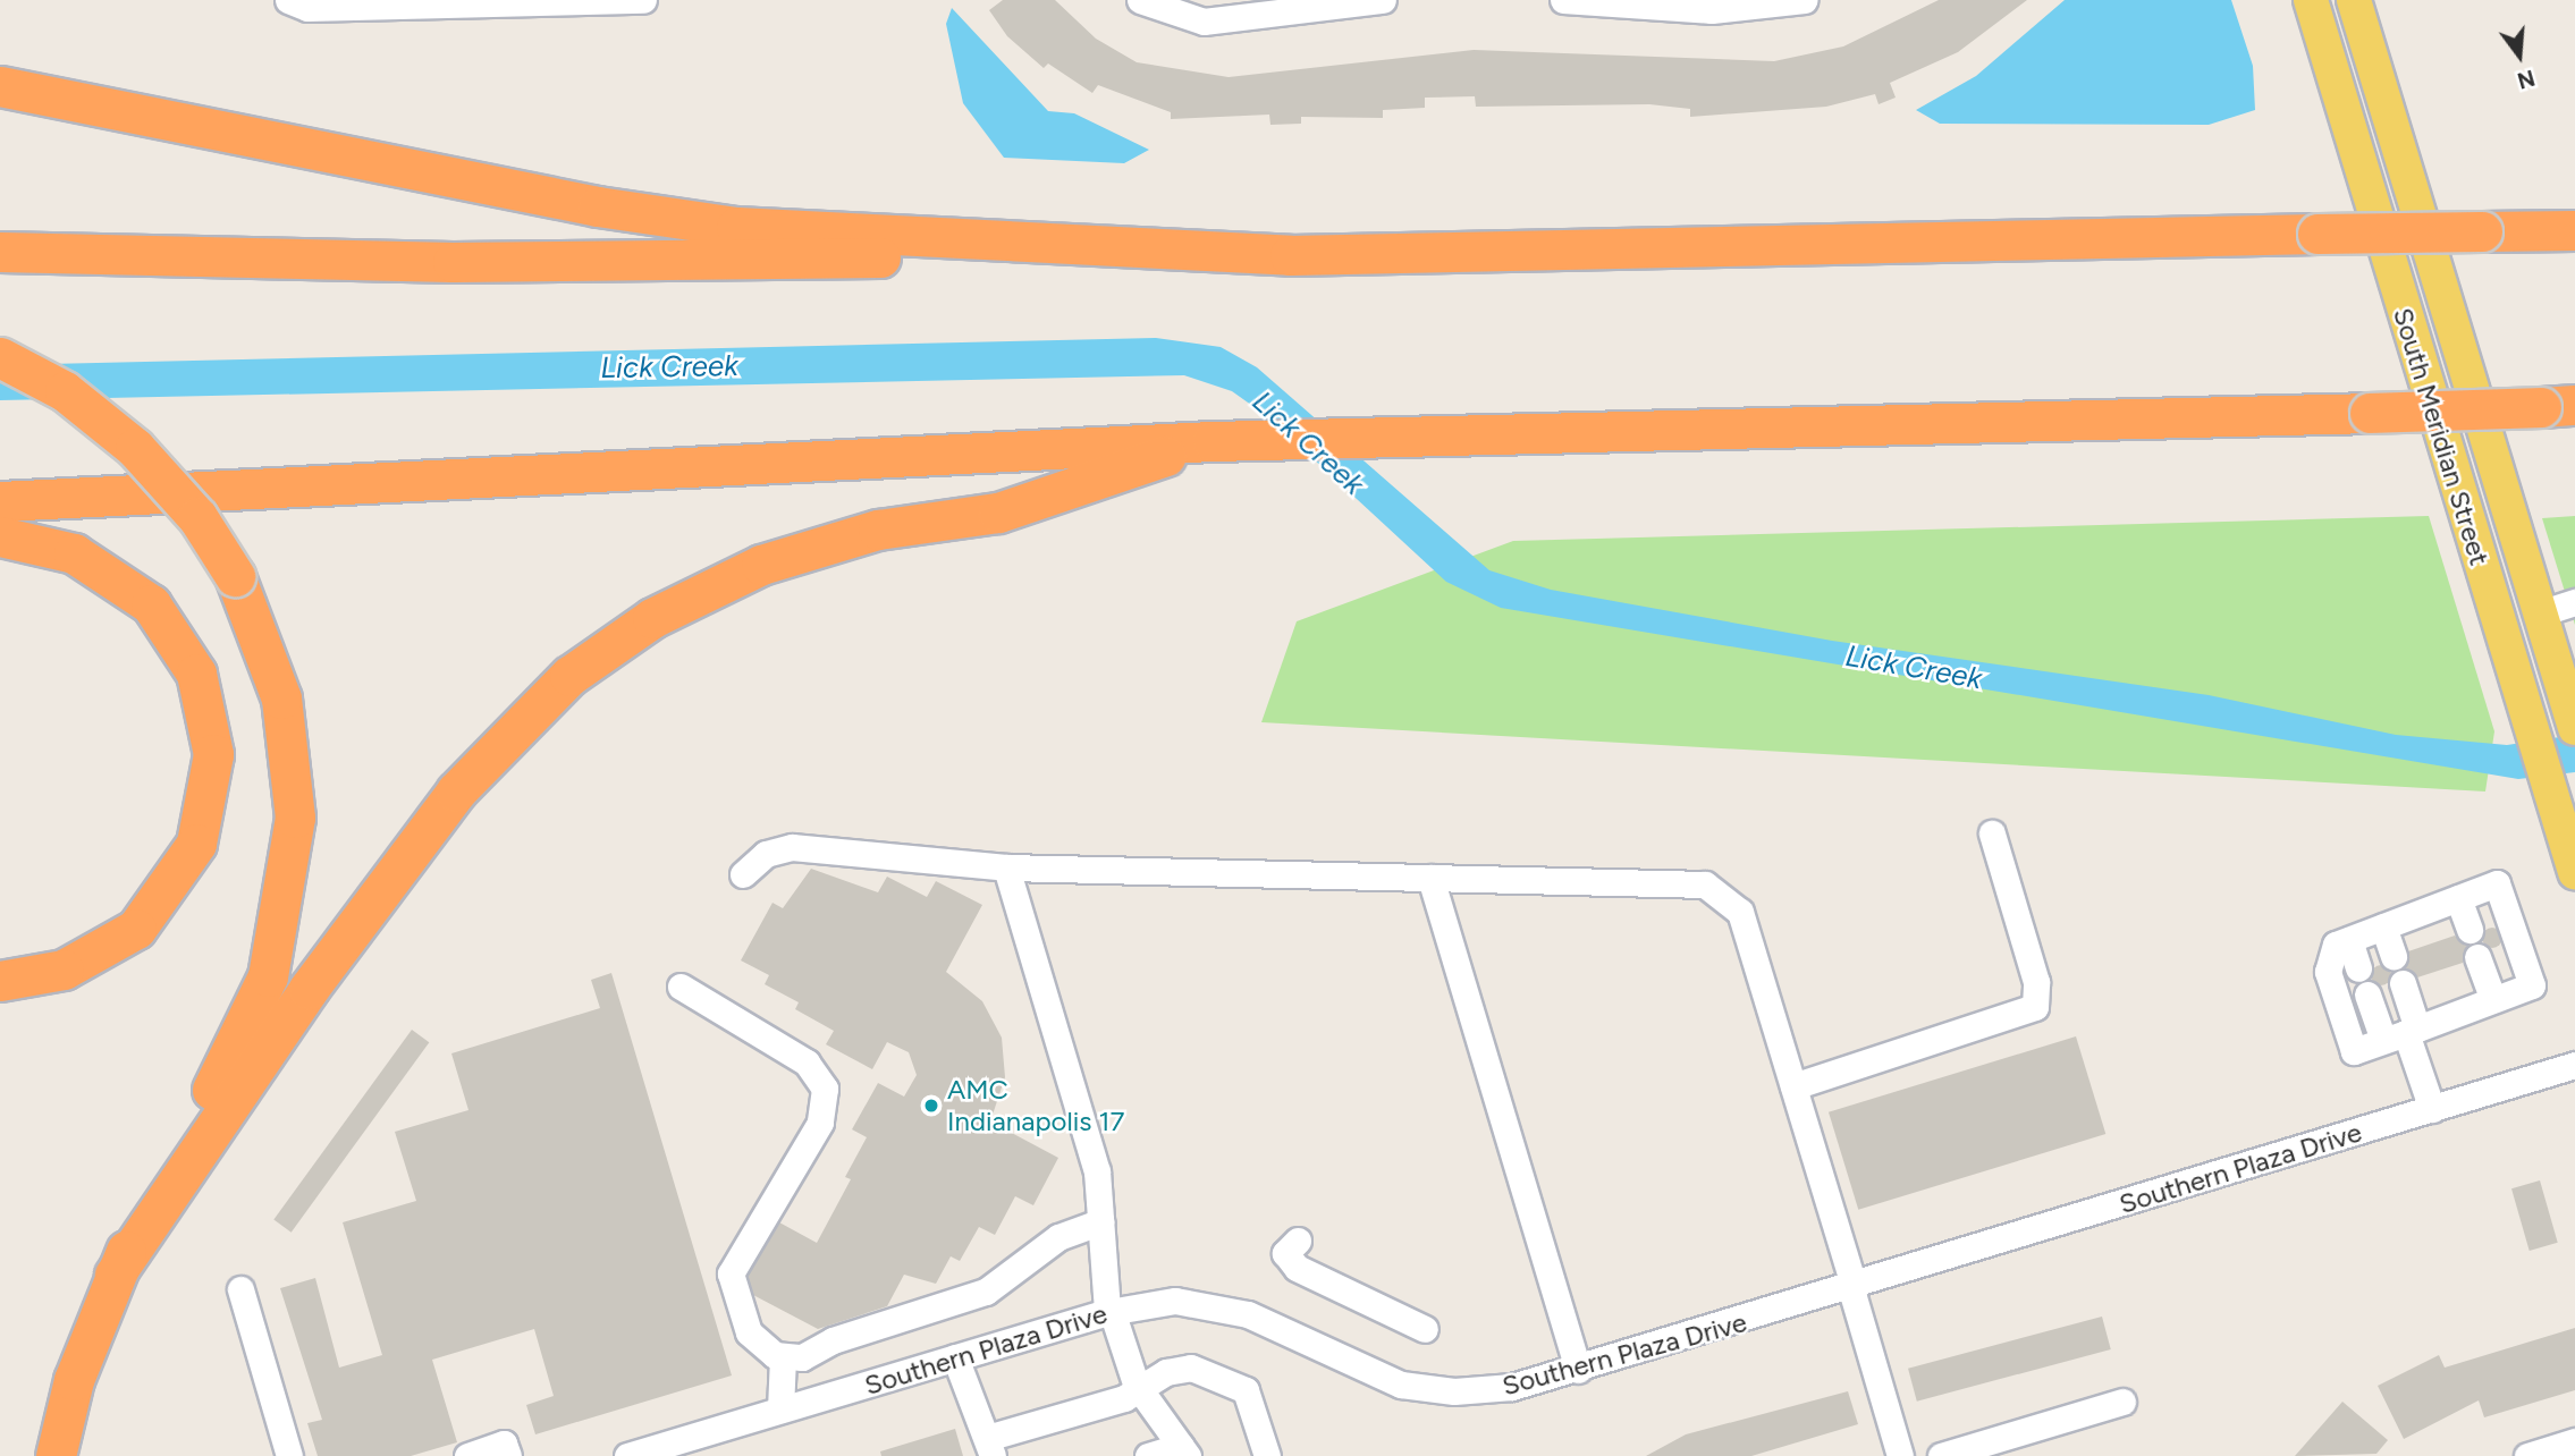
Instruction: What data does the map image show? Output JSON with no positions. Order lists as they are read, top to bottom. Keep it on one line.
{"streets":{"main road":["South Meridian Street"],"street":["Southern Plaza Drive"]},"water":["Lick Creek"],"places":["AMC Indianapolis 17"],"north":"bottom"}
